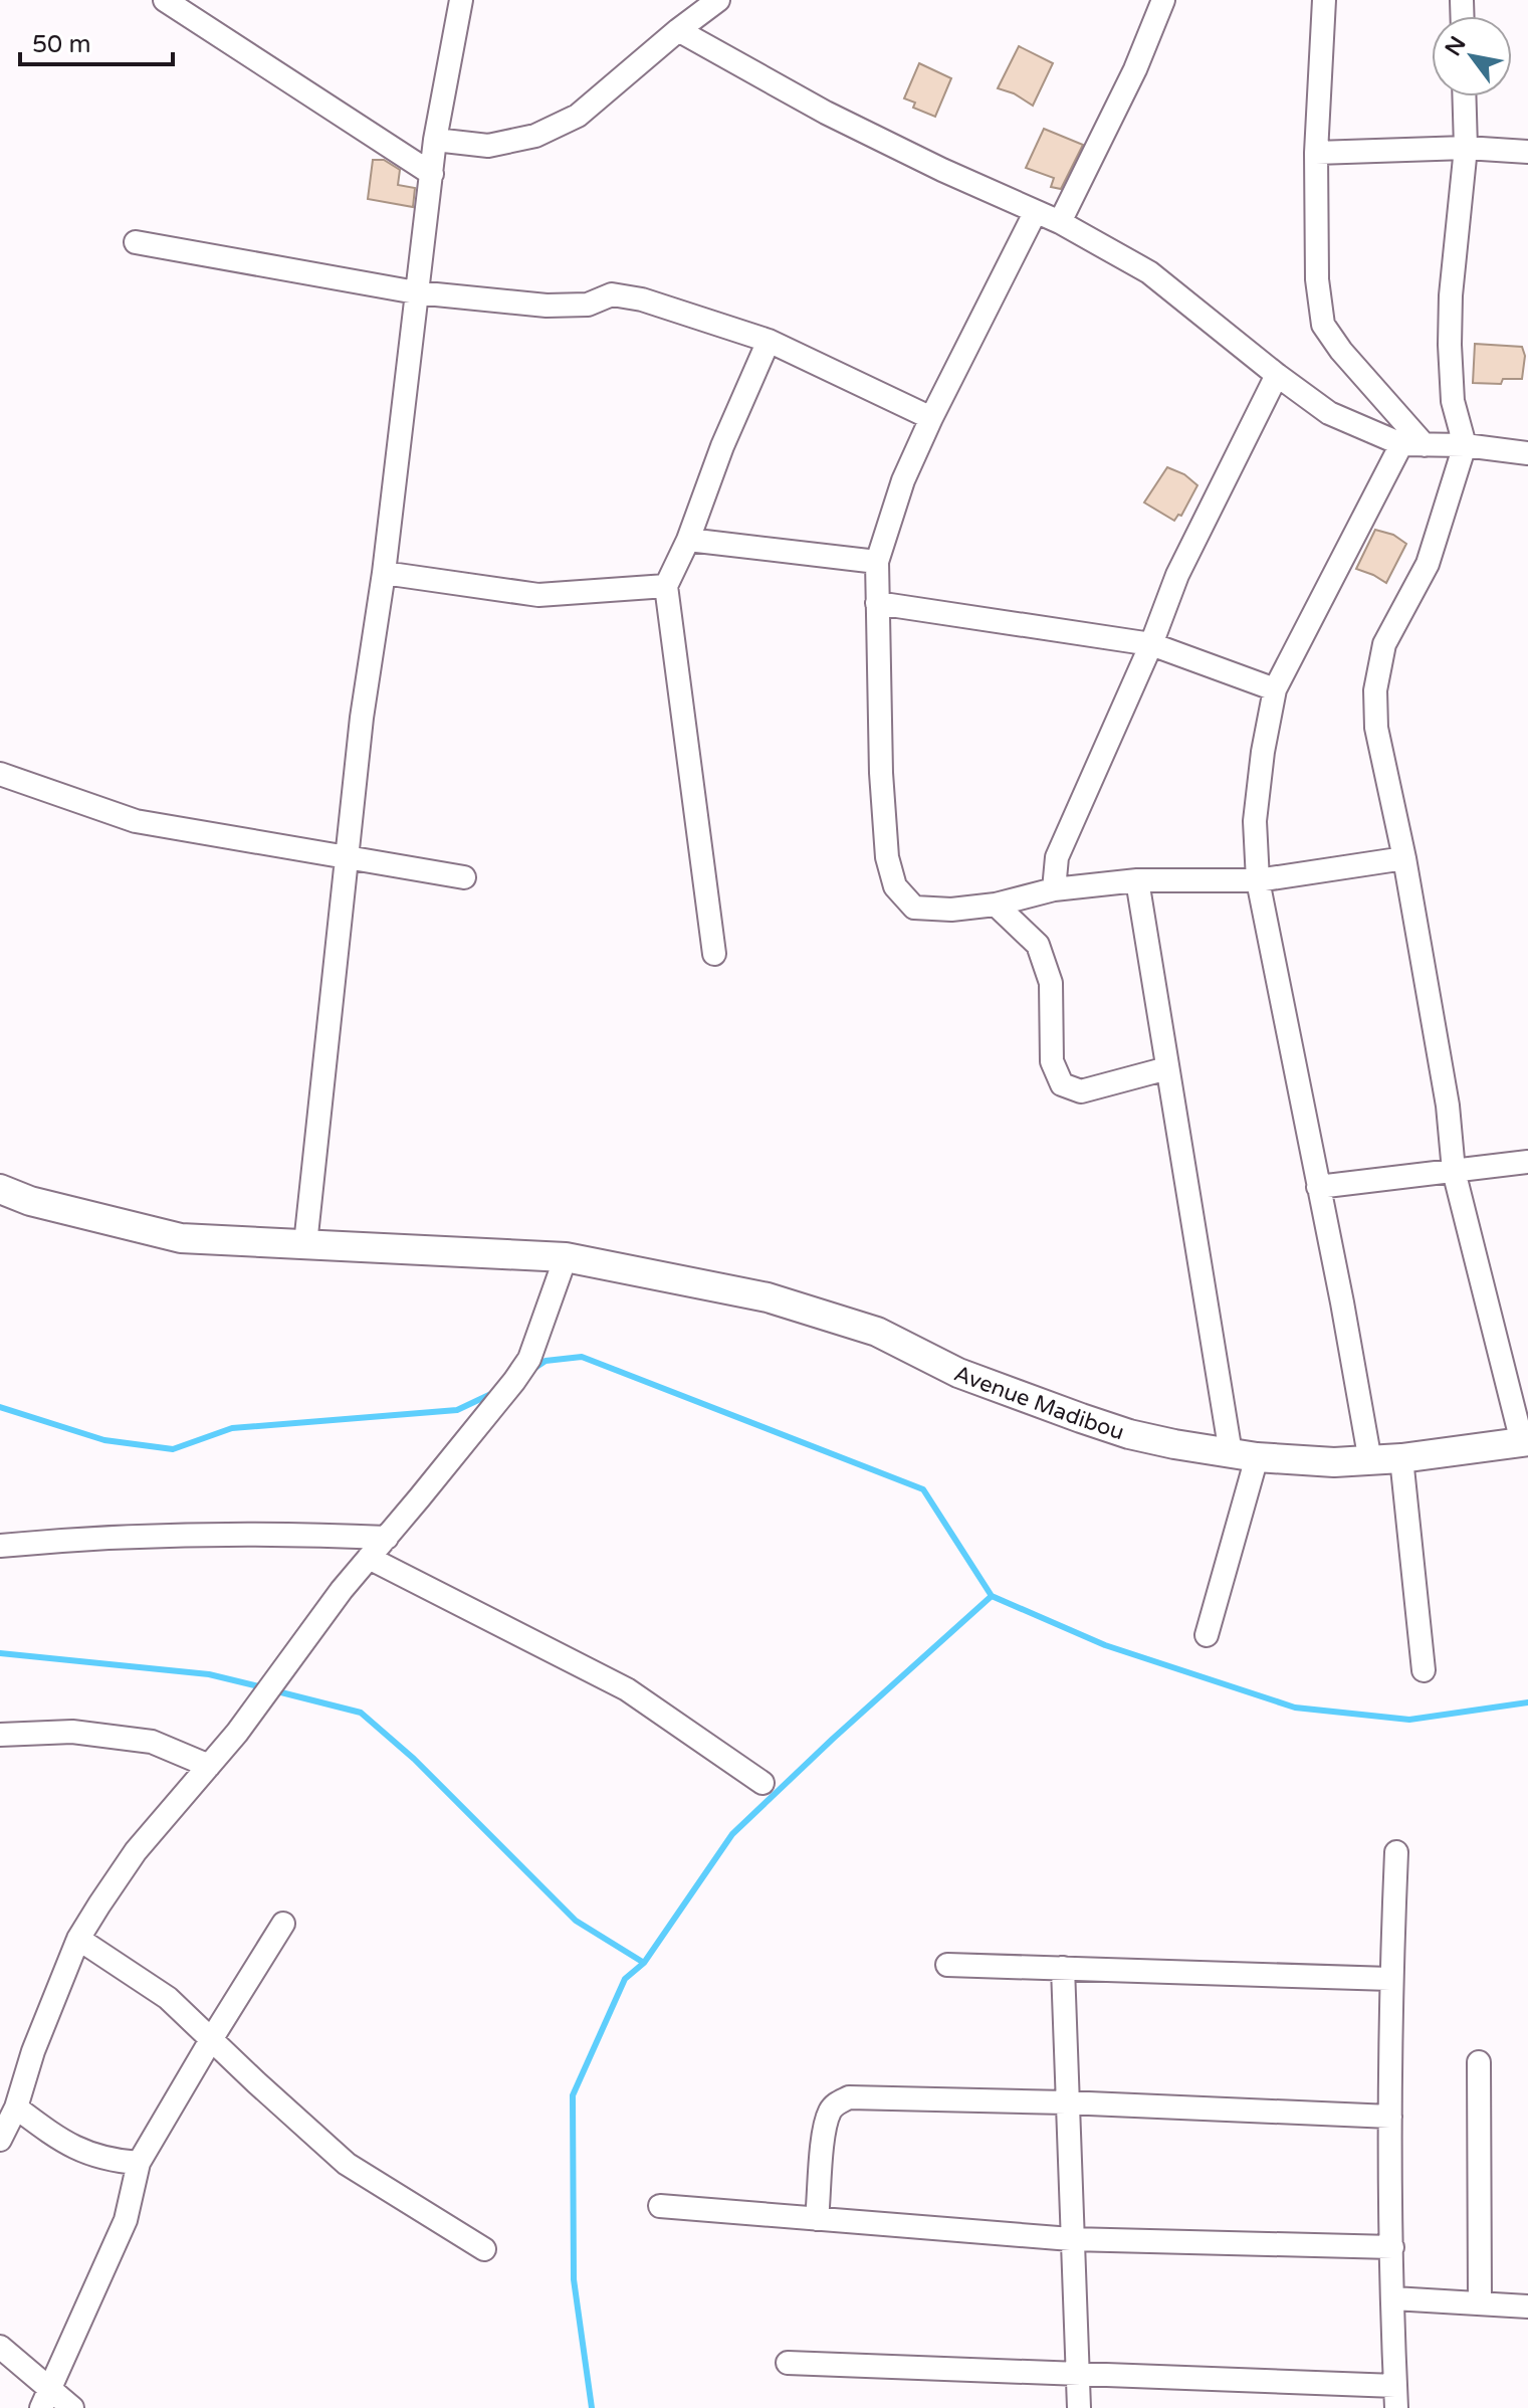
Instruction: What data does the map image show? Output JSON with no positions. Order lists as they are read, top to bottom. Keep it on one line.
{"streets":{"street":["Avenue Madibou"]},"scale_bar":"50 m","north":"top left"}
